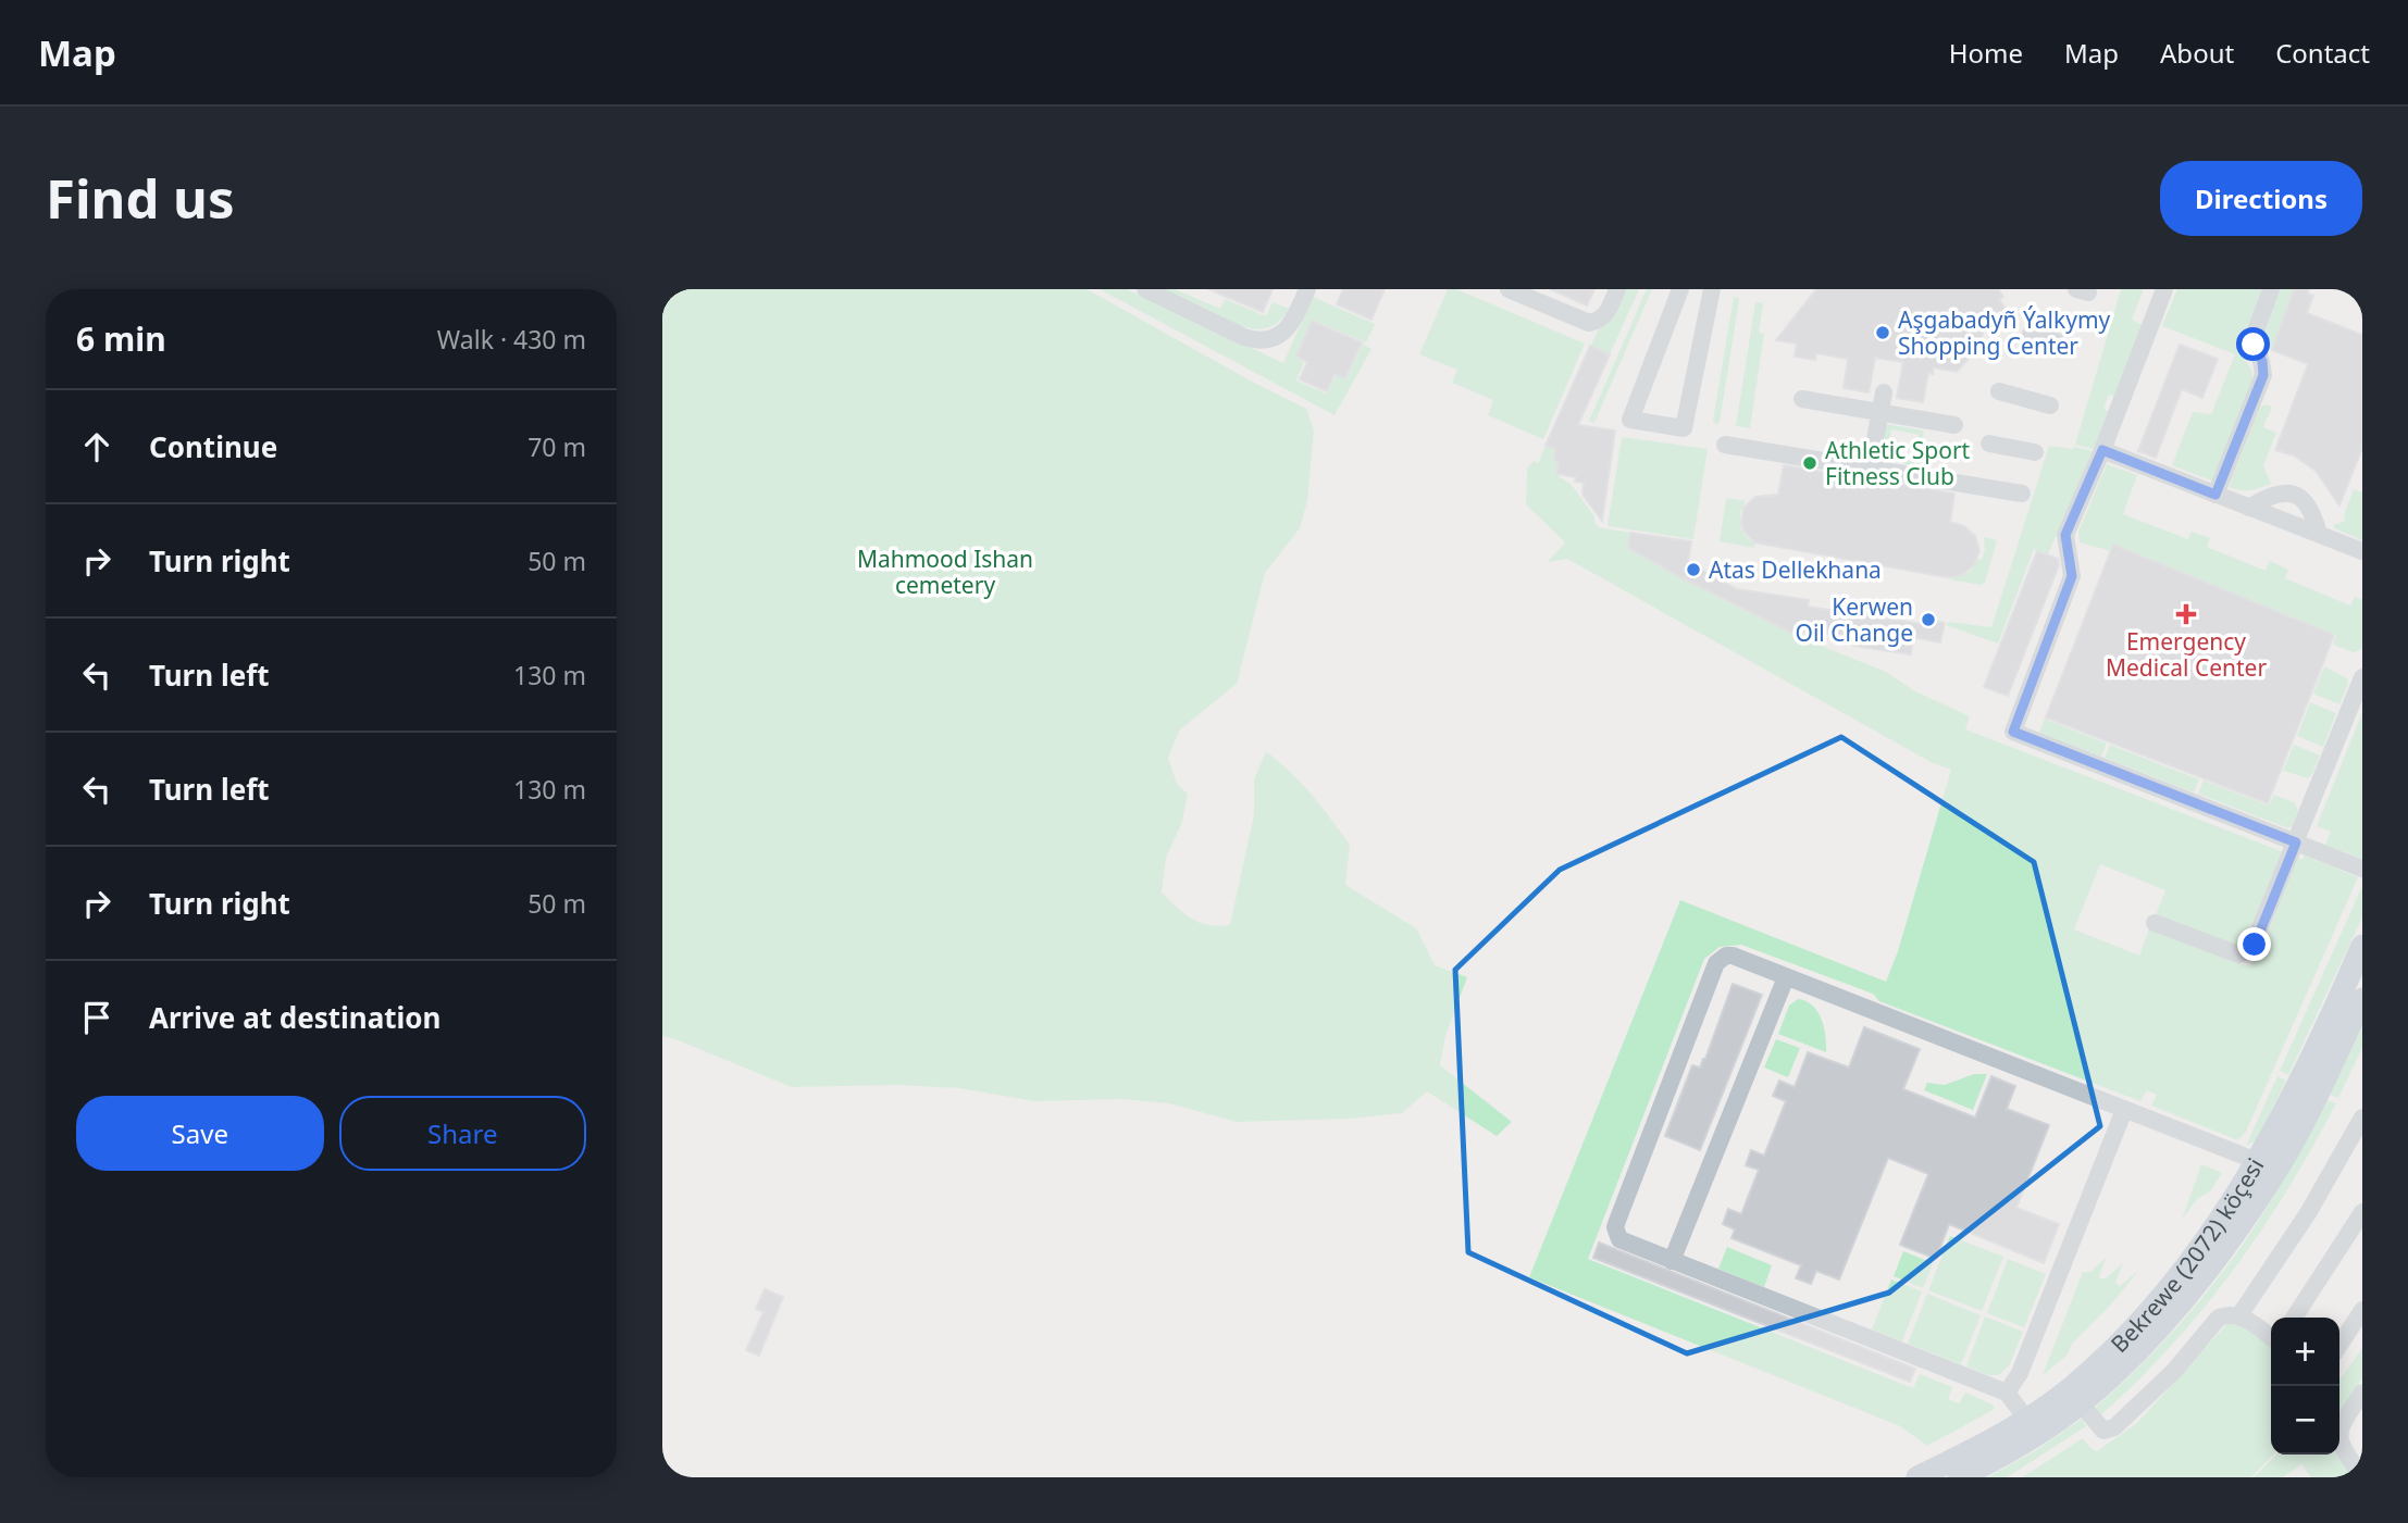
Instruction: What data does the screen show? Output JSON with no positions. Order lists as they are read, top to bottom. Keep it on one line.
{"streets":{"main road":["Bekrewe (2072) köçesi"]},"parks":["Mahmood Ishan cemetery"],"places":{"other":["Aşgabadyñ Ýalkymy Shopping Center","Athletic Sport Fitness Club","Atas Dellekhana","Kerwen Oil Change"],"health":["Emergency Medical Center"]},"page":{"header":"Map","nav":["Home","Map","About","Contact"],"buttons":["Directions",["Save","Share"]],"title":"Find us","heading":["6 min","Walk · 430 m"],"list":[["Continue","70 m"],["Turn right","50 m"],["Turn left","130 m"],["Turn left","130 m"],["Turn right","50 m"],"Arrive at destination"],"map_buttons":["+","−"]}}
